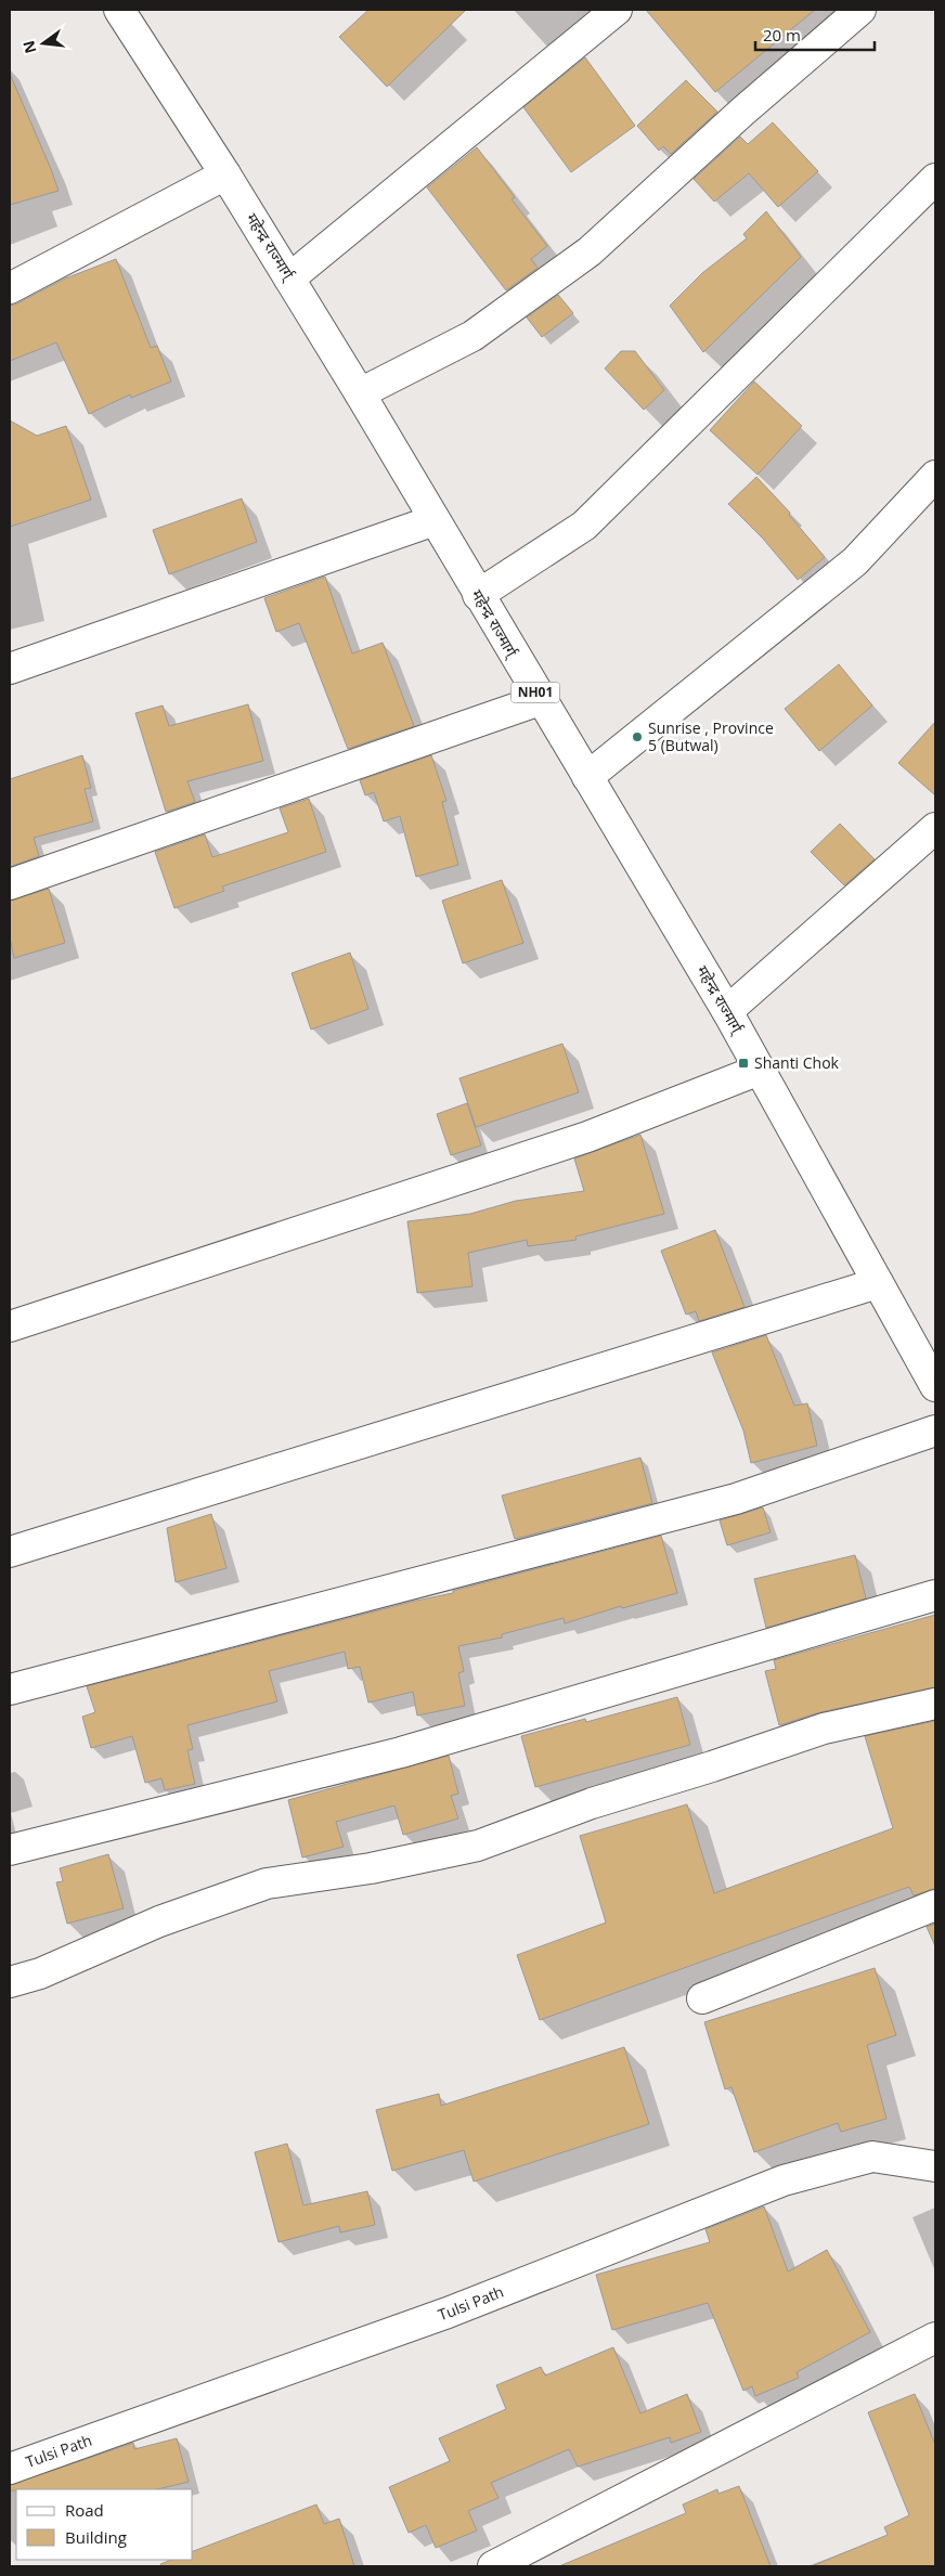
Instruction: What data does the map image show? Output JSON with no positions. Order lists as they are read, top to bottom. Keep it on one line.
{"streets":{"main road":["महेन्द्र राज्मार्ग्","NH01","Tulsi Path"]},"places":{"other":["Sunrise , Province 5 (Butwal)"],"transit":["Shanti Chok"]},"legend":["Road","Building"],"scale_bar":"20 m","north":"left"}
